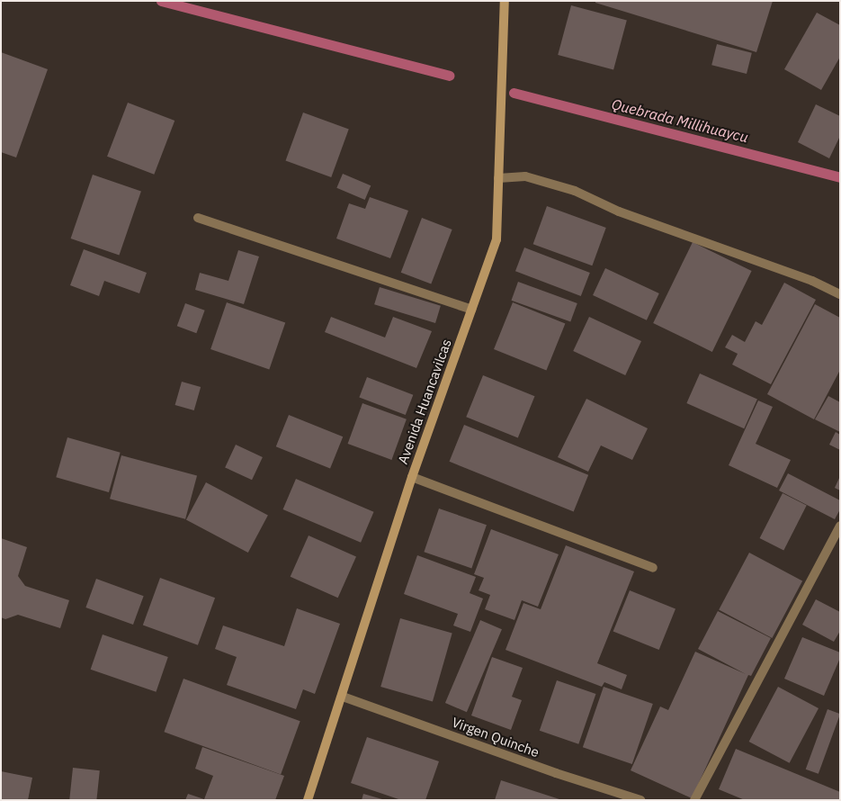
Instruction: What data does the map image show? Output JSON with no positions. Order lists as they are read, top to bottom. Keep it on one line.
{"streets":{"street":["Avenida Huancavilcas","Virgen Quinche"]},"crossings":[["Avenida Huancavilcas","Virgen Quinche"]],"water":["Quebrada Millihuaycu"]}
